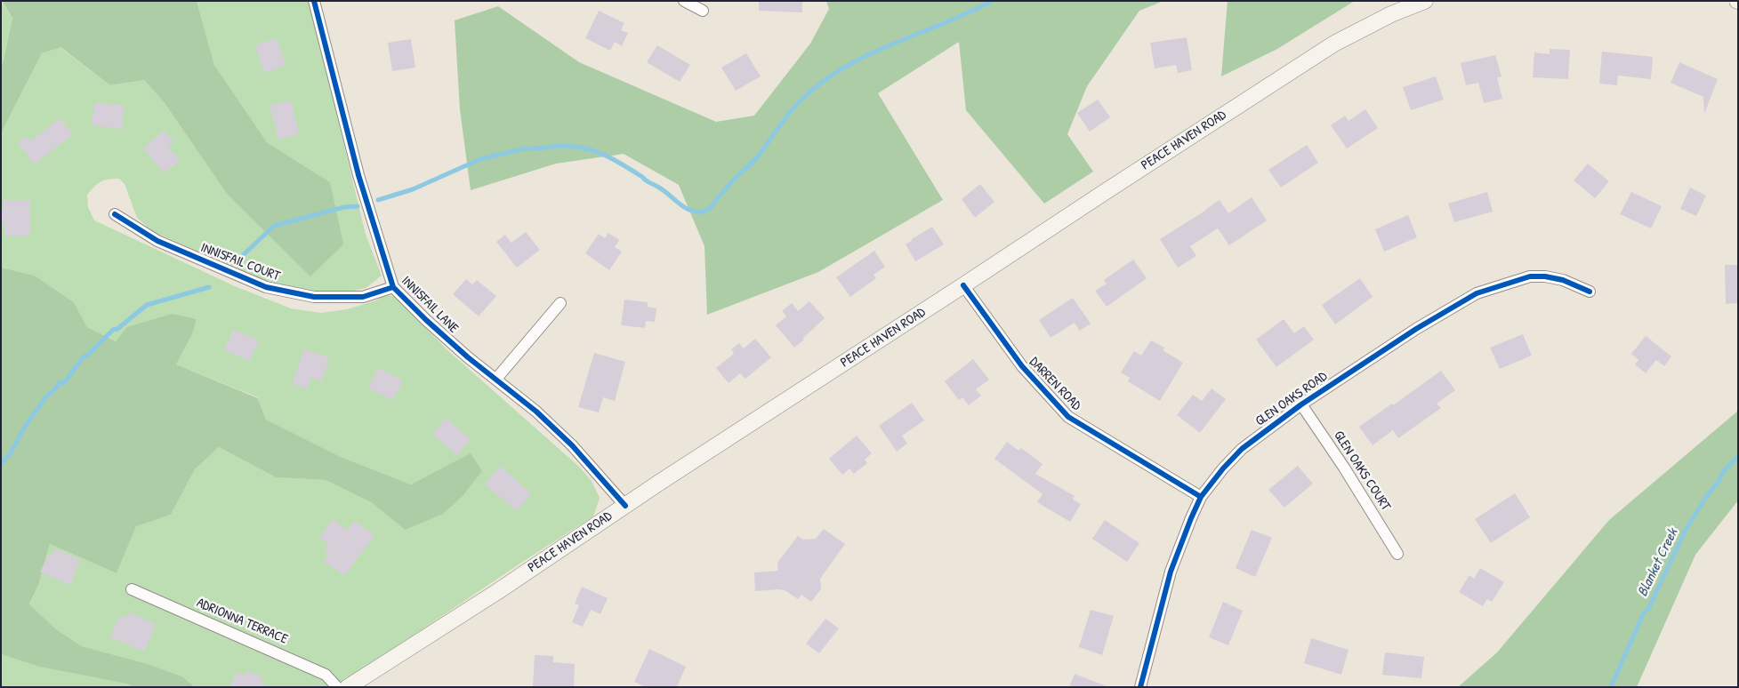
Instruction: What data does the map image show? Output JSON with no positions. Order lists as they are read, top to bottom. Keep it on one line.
{"streets":{"main road":["PEACE HAVEN ROAD"],"street":["INNISFAIL COURT","INNISFAIL LANE","DARREN ROAD","GLEN OAKS ROAD","GLEN OAKS COURT","ADRIONNA TERRACE"]},"crossings":[["PEACE HAVEN ROAD","INNISFAIL LANE"],["PEACE HAVEN ROAD","DARREN ROAD"],["INNISFAIL COURT","INNISFAIL LANE"],["DARREN ROAD","GLEN OAKS ROAD"],["GLEN OAKS ROAD","GLEN OAKS COURT"]],"water":["Blanket Creek"]}
